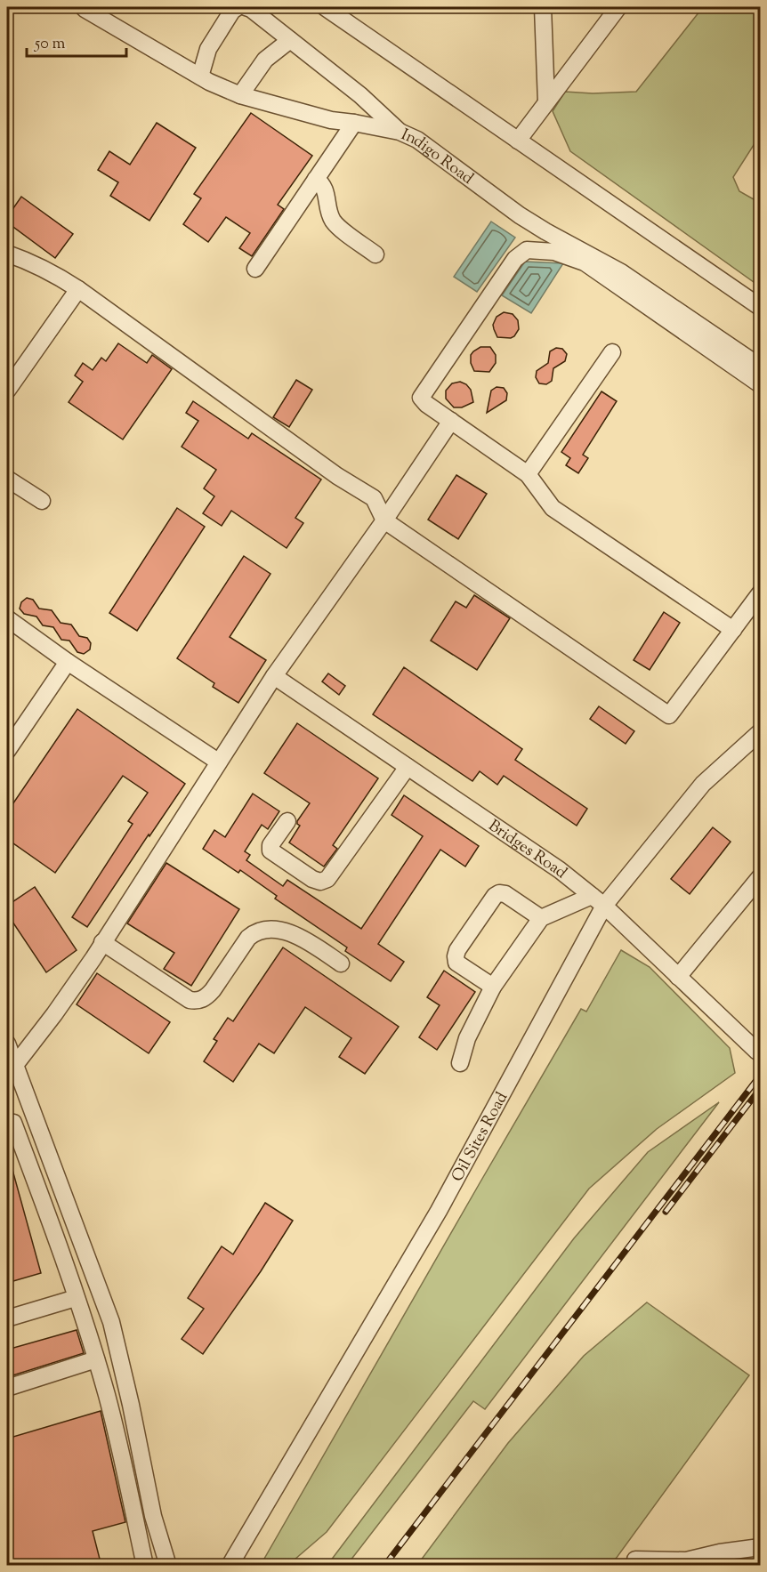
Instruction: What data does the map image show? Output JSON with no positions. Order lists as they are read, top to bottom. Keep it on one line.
{"streets":{"street":["Indigo Road","Bridges Road","Oil Sites Road"]},"crossings":[["Bridges Road","Oil Sites Road"]],"scale_bar":"50 m"}
